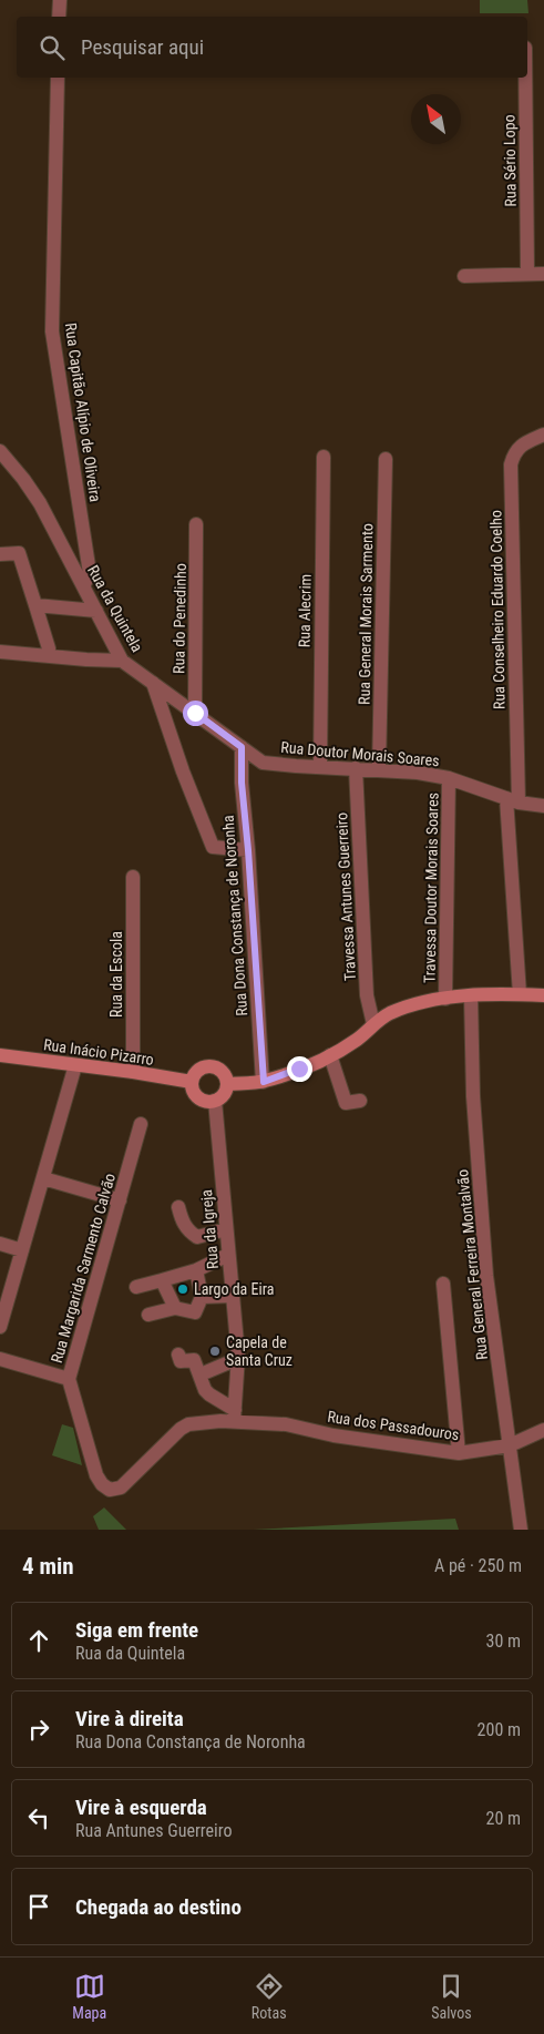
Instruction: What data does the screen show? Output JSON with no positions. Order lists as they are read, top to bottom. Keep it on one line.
{"streets":{"main road":["Rua Inácio Pizarro"],"street":["Rua Sério Lopo","Rua Capitão Alípio de Oliveira","Rua da Quintela","Rua Conselheiro Eduardo Coelho","Rua Alecrim","Rua General Morais Sarmento","Rua do Penedinho","Rua Doutor Morais Soares","Travessa Doutor Morais Soares","Travessa Antunes Guerreiro","Rua Dona Constança de Noronha","Rua da Escola","Rua da Igreja","Rua General Ferreira Montalvão","Rua Margarida Sarmento Calvão","Rua dos Passadouros"]},"crossings":[["Rua Capitão Alípio de Oliveira","Rua da Quintela"],["Rua da Quintela","Rua do Penedinho"],["Rua da Quintela","Rua Doutor Morais Soares"],["Rua da Quintela","Rua Dona Constança de Noronha"],["Rua Conselheiro Eduardo Coelho","Rua Doutor Morais Soares"],["Rua Alecrim","Rua Doutor Morais Soares"],["Rua General Morais Sarmento","Rua Doutor Morais Soares"],["Rua Doutor Morais Soares","Travessa Doutor Morais Soares"],["Rua Doutor Morais Soares","Travessa Antunes Guerreiro"],["Rua Doutor Morais Soares","Rua Dona Constança de Noronha"],["Rua da Escola","Rua Inácio Pizarro"],["Rua Inácio Pizarro","Rua da Igreja"],["Rua da Igreja","Rua dos Passadouros"],["Rua General Ferreira Montalvão","Rua dos Passadouros"],["Rua Margarida Sarmento Calvão","Rua dos Passadouros"]],"places":["Largo da Eira","Capela de Santa Cruz"],"north":"top left","page":{"search":"Pesquisar aqui","heading":["4 min","A pé · 250 m"],"list":[["Siga em frente","Rua da Quintela","30 m"],["Vire à direita","Rua Dona Constança de Noronha","200 m"],["Vire à esquerda","Rua Antunes Guerreiro","20 m"],"Chegada ao destino"],"nav":["Mapa","Rotas","Salvos"]}}
